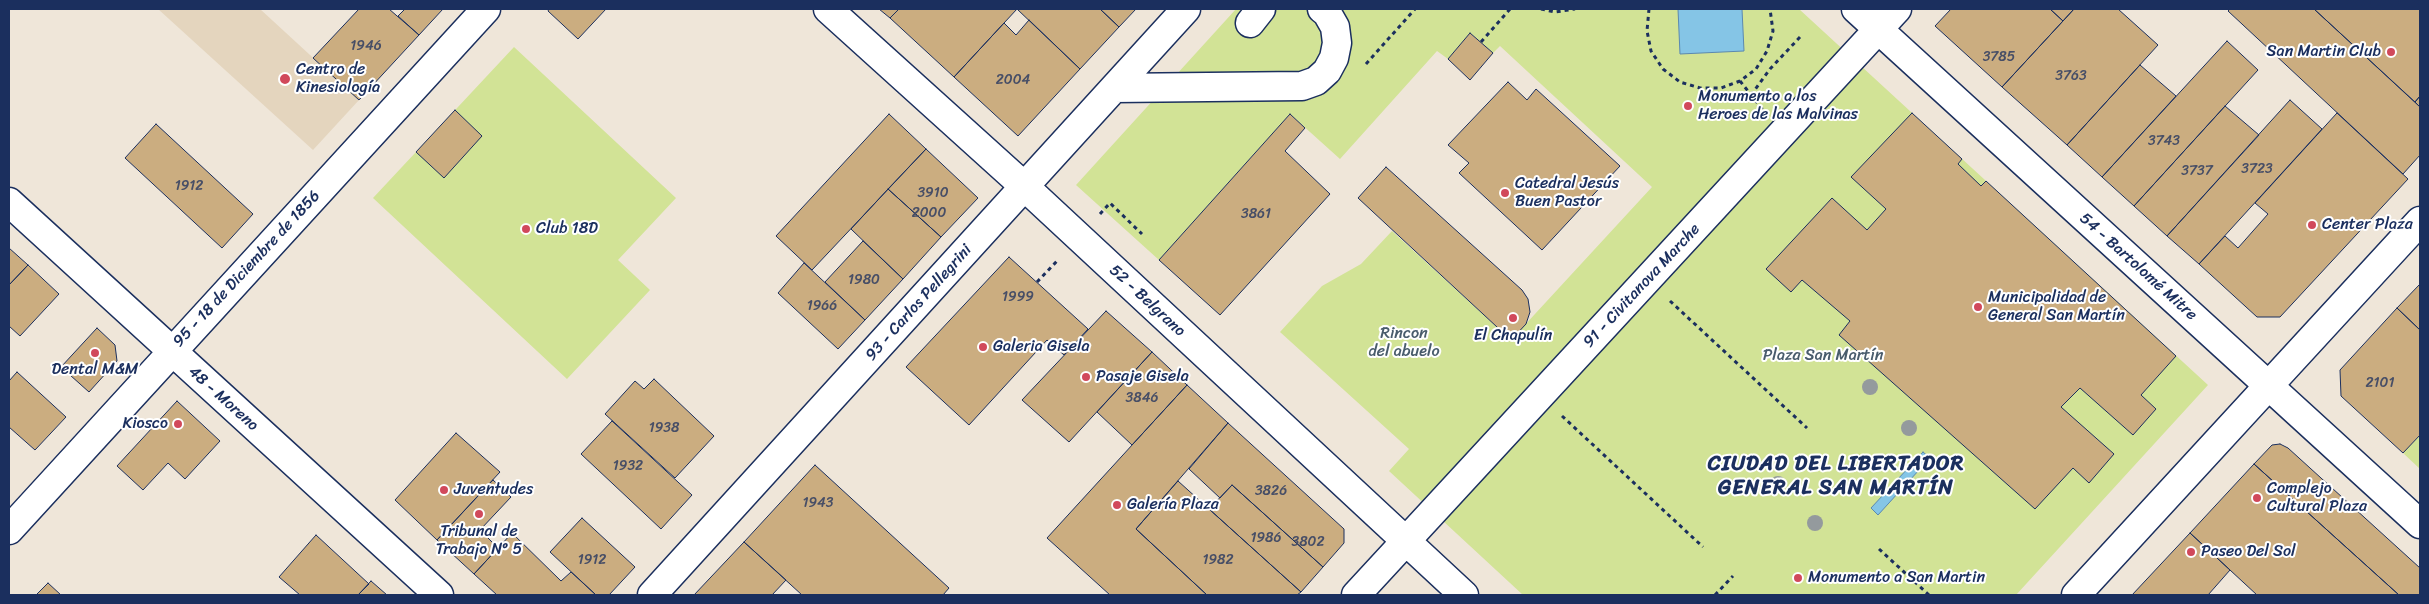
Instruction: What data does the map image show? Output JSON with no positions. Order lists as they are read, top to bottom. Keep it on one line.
{"streets":{"street":["54 - Bartolomé Mitre","95 - 18 de Diciembre de 1856","91 - Civitanova Marche","52 - Belgrano","93 - Carlos Pellegrini","48 - Moreno"]},"crossings":[["54 - Bartolomé Mitre","91 - Civitanova Marche"],["95 - 18 de Diciembre de 1856","48 - Moreno"],["91 - Civitanova Marche","52 - Belgrano"],["52 - Belgrano","93 - Carlos Pellegrini"]],"districts":["CIUDAD DEL LIBERTADOR GENERAL SAN MARTÍN"],"parks":["Rincon del abuelo","Plaza San Martín"],"places":["San Martin Club","Centro de Kinesiología","Monumento a los Heroes de las Malvinas","Catedral Jesús Buen Pastor","Center Plaza","Club 18D","Municipalidad de General San Martín","El Chapulín","Galeria Gisela","Dental M&M","Pasaje Gisela","Kiosco","Juventudes","Complejo Cultural Plaza","Galería Plaza","Tribunal de Trabajo Nº 5","Paseo Del Sol","Monumento a San Martin"],"house_numbers":["1946","3785","3763","2004","3743","3723","3737","1912","3910","2000","3861","1980","1999","1966","2101","3846","1938","1932","3826","1943","1986","3802","1912","1982"]}
